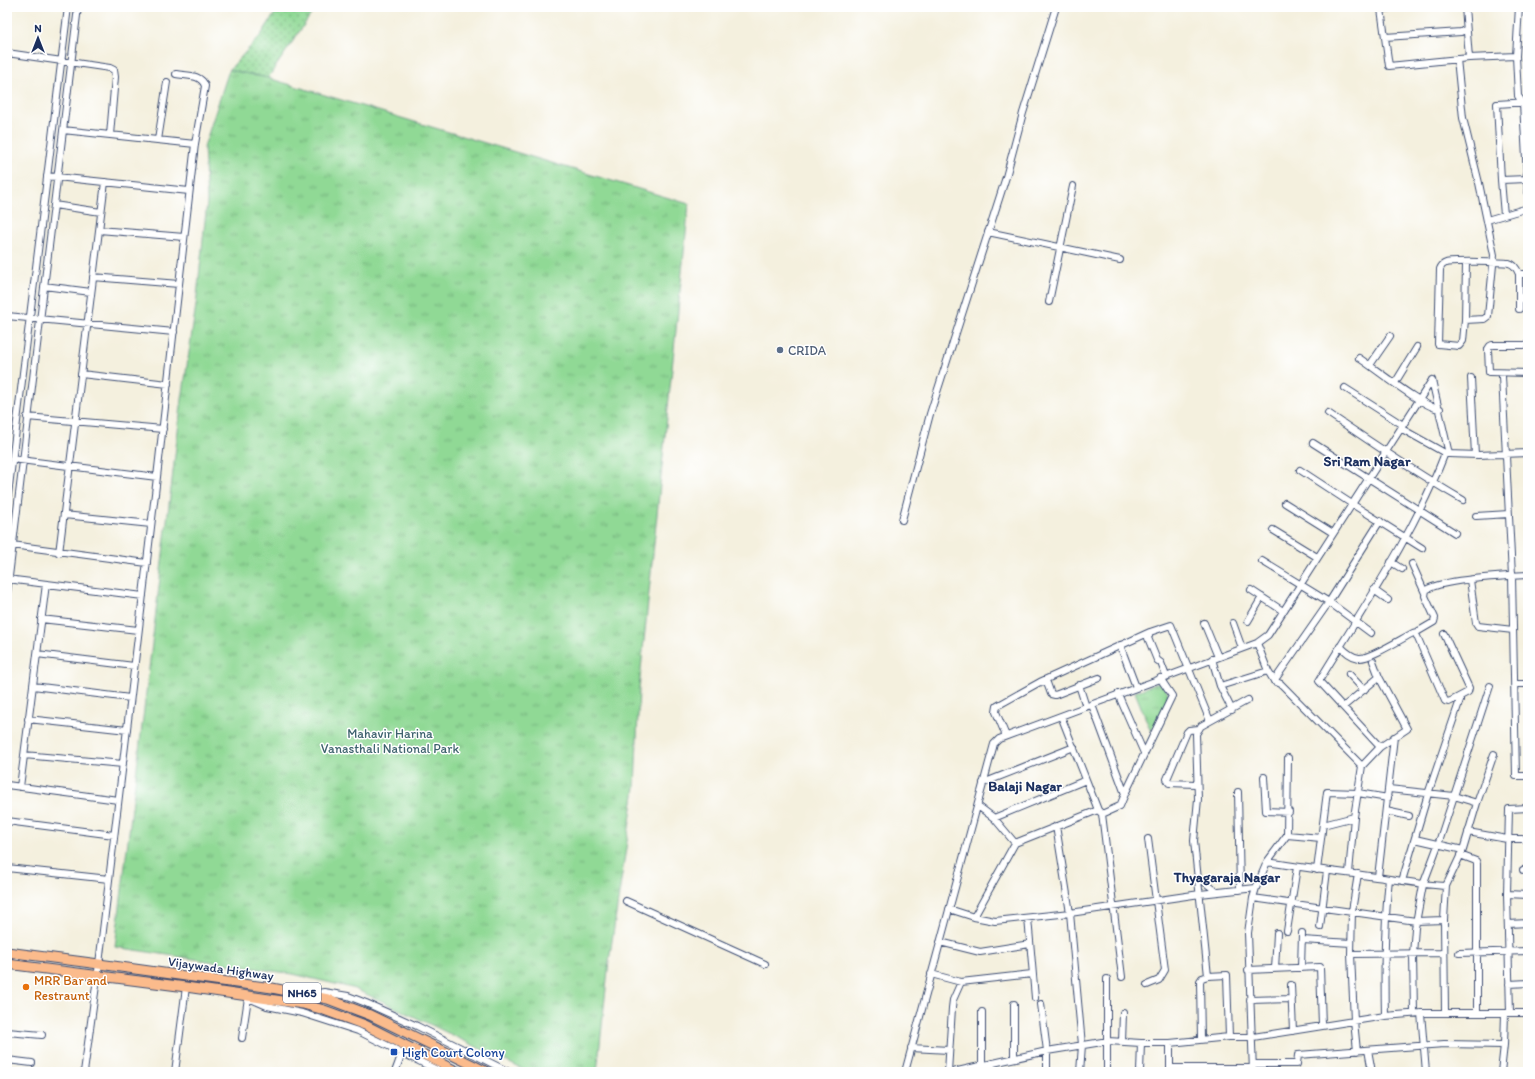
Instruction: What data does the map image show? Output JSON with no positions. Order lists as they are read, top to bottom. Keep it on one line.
{"streets":{"highway":["Vijaywada Highway","NH65"]},"districts":["Sri Ram Nagar","Balaji Nagar","Thyagaraja Nagar"],"parks":["Mahavir Harina Vanasthali National Park"],"places":{"other":["CRIDA","MRR Bar and Restraunt"],"transit":["High Court Colony"]},"north":"top"}
